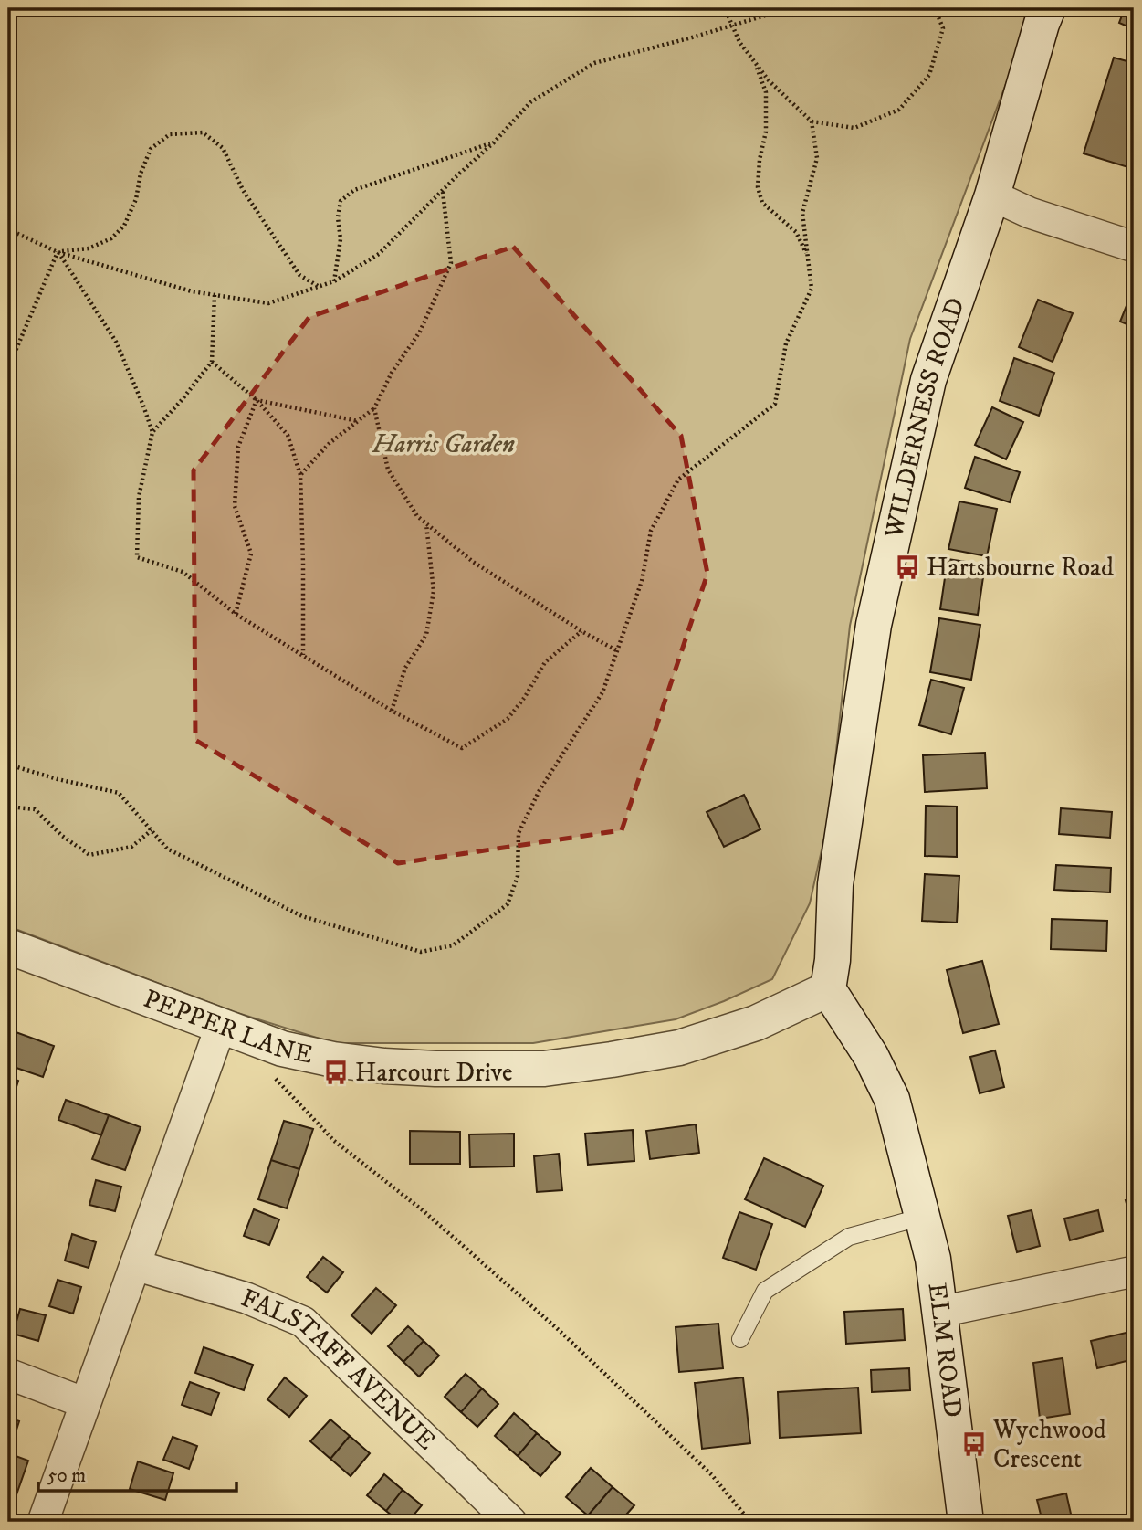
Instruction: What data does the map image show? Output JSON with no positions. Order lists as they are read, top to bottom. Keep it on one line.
{"streets":{"main road":["WILDERNESS ROAD","PEPPER LANE","ELM ROAD"],"street":["FALSTAFF AVENUE"]},"crossings":[["WILDERNESS ROAD","PEPPER LANE"],["WILDERNESS ROAD","ELM ROAD"],["PEPPER LANE","ELM ROAD"]],"parks":["Harris Garden"],"places":{"bus stop":["Hartsbourne Road","Harcourt Drive","Wychwood Crescent"]},"scale_bar":"50 m"}
